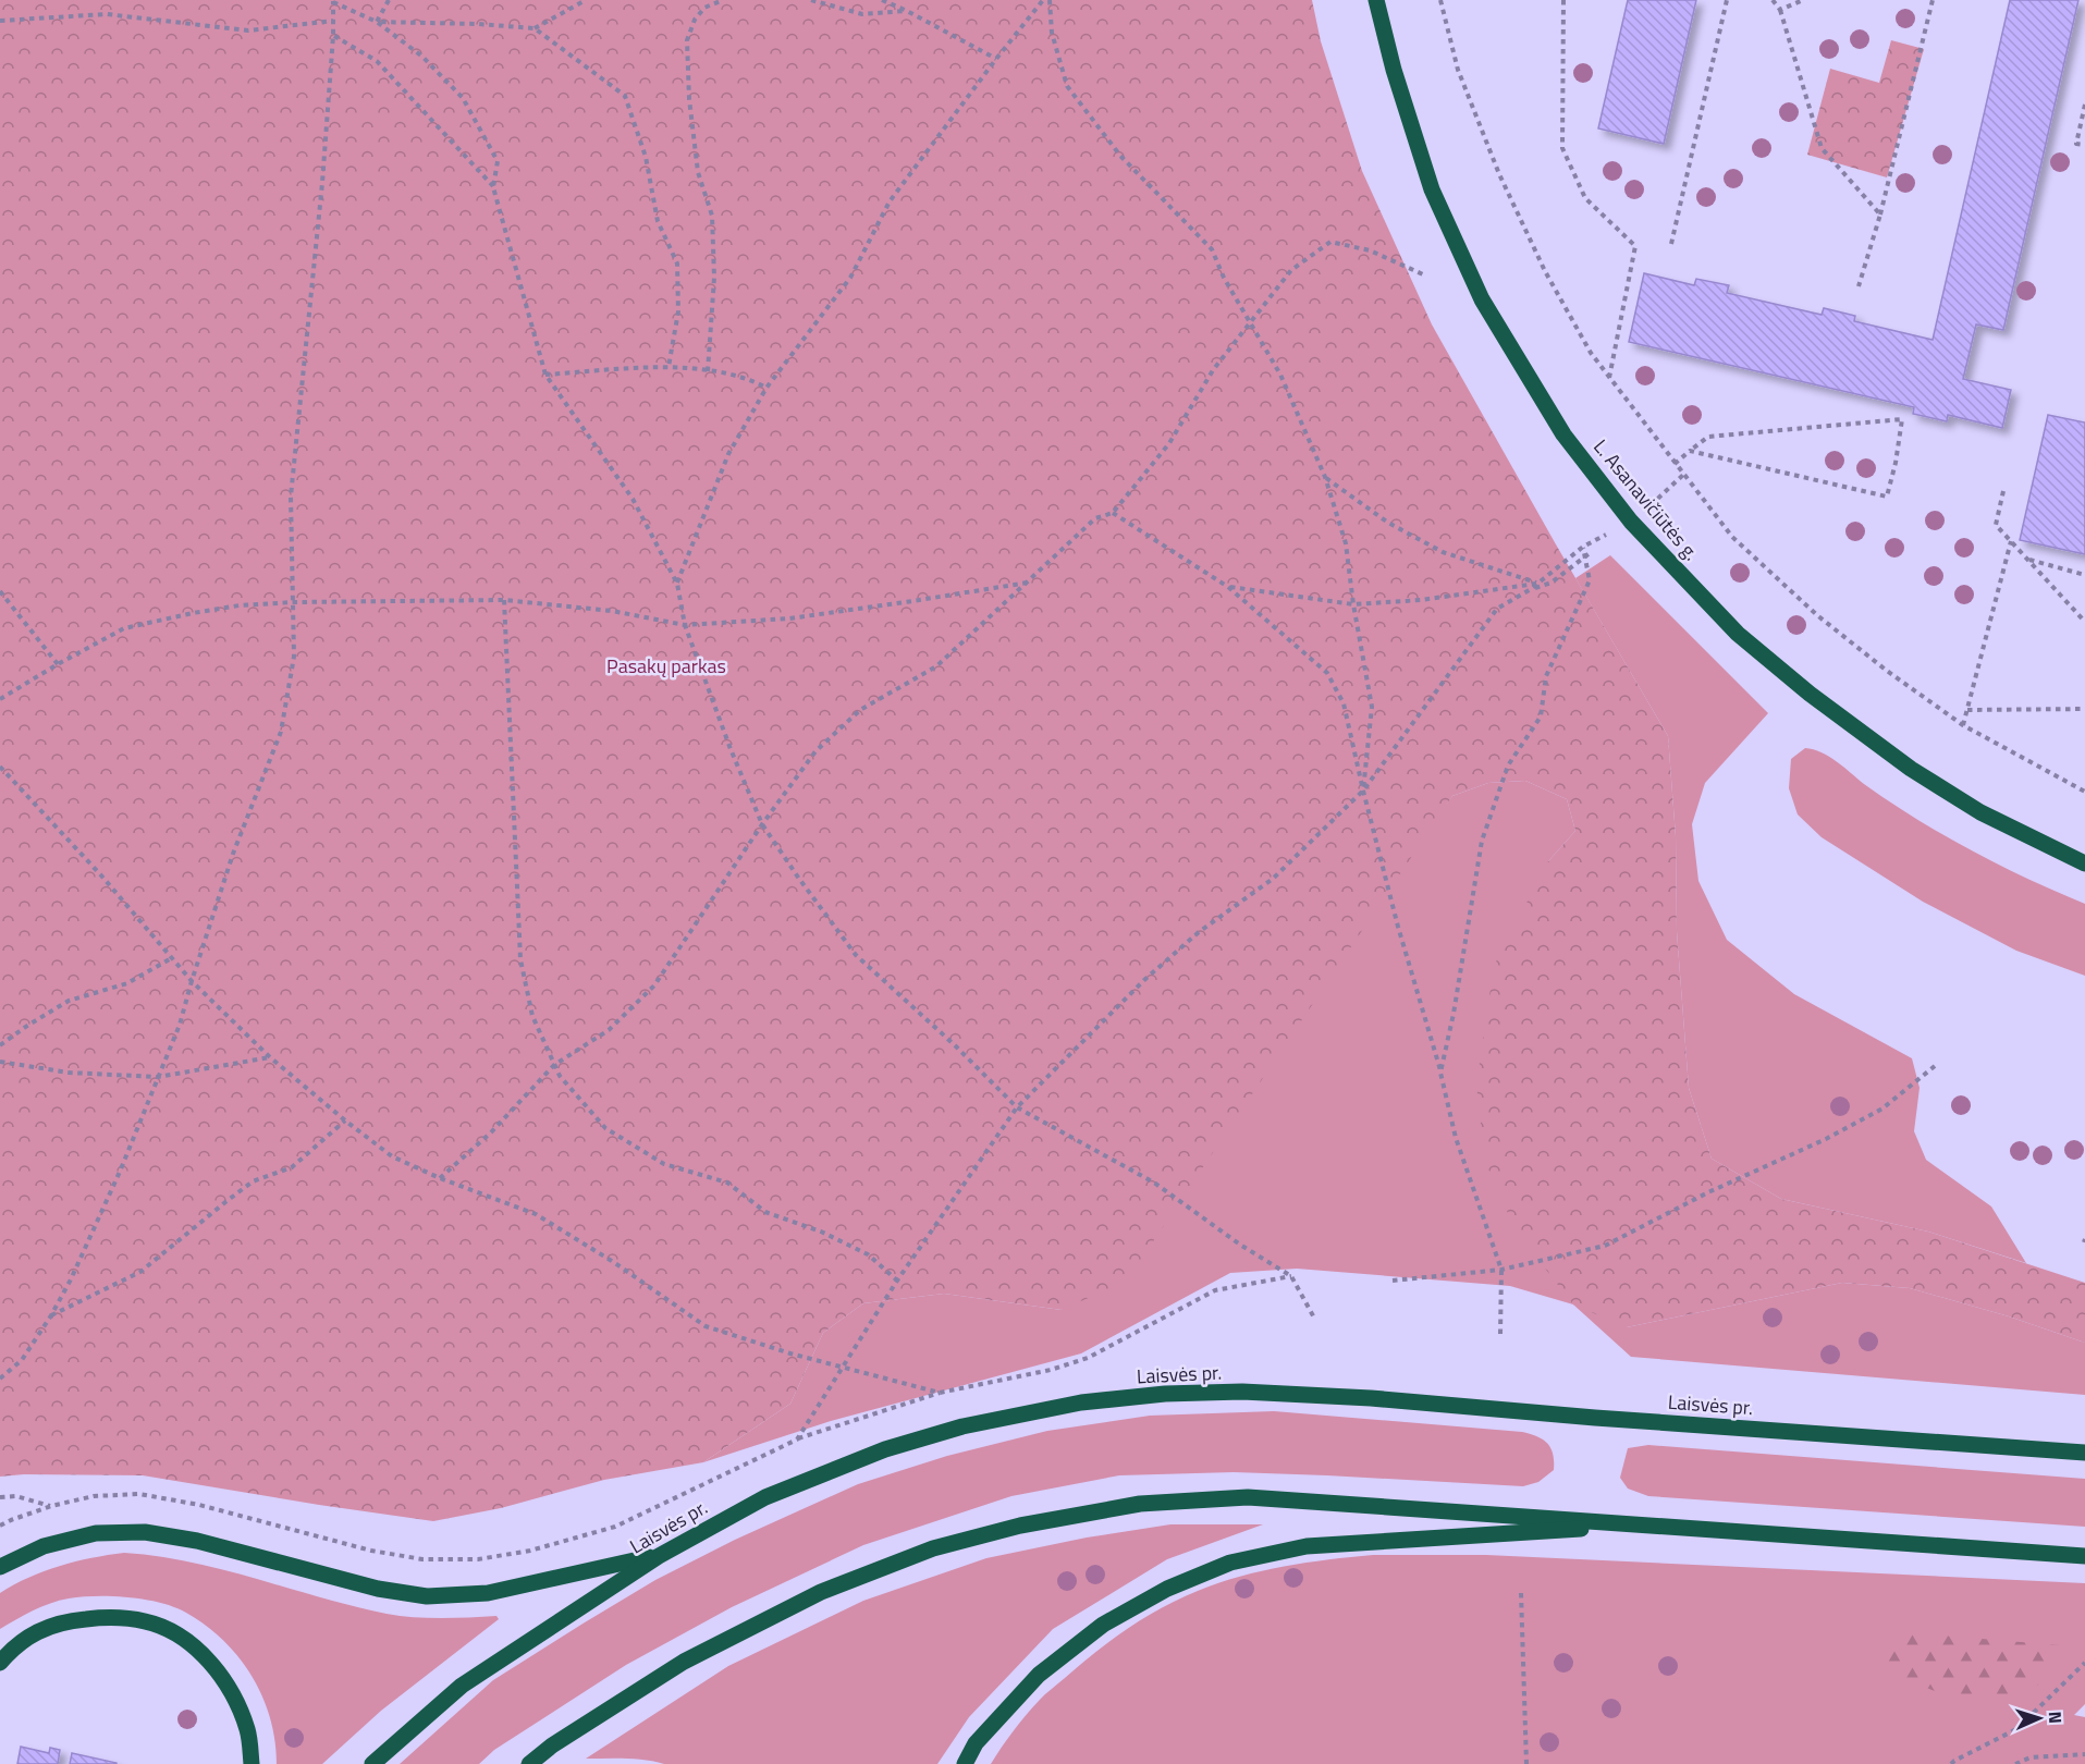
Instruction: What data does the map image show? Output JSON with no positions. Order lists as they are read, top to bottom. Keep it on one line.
{"streets":{"main road":["L. Asanavičiūtės g.","Laisvės pr."]},"parks":["Pasakų parkas"],"north":"right"}
